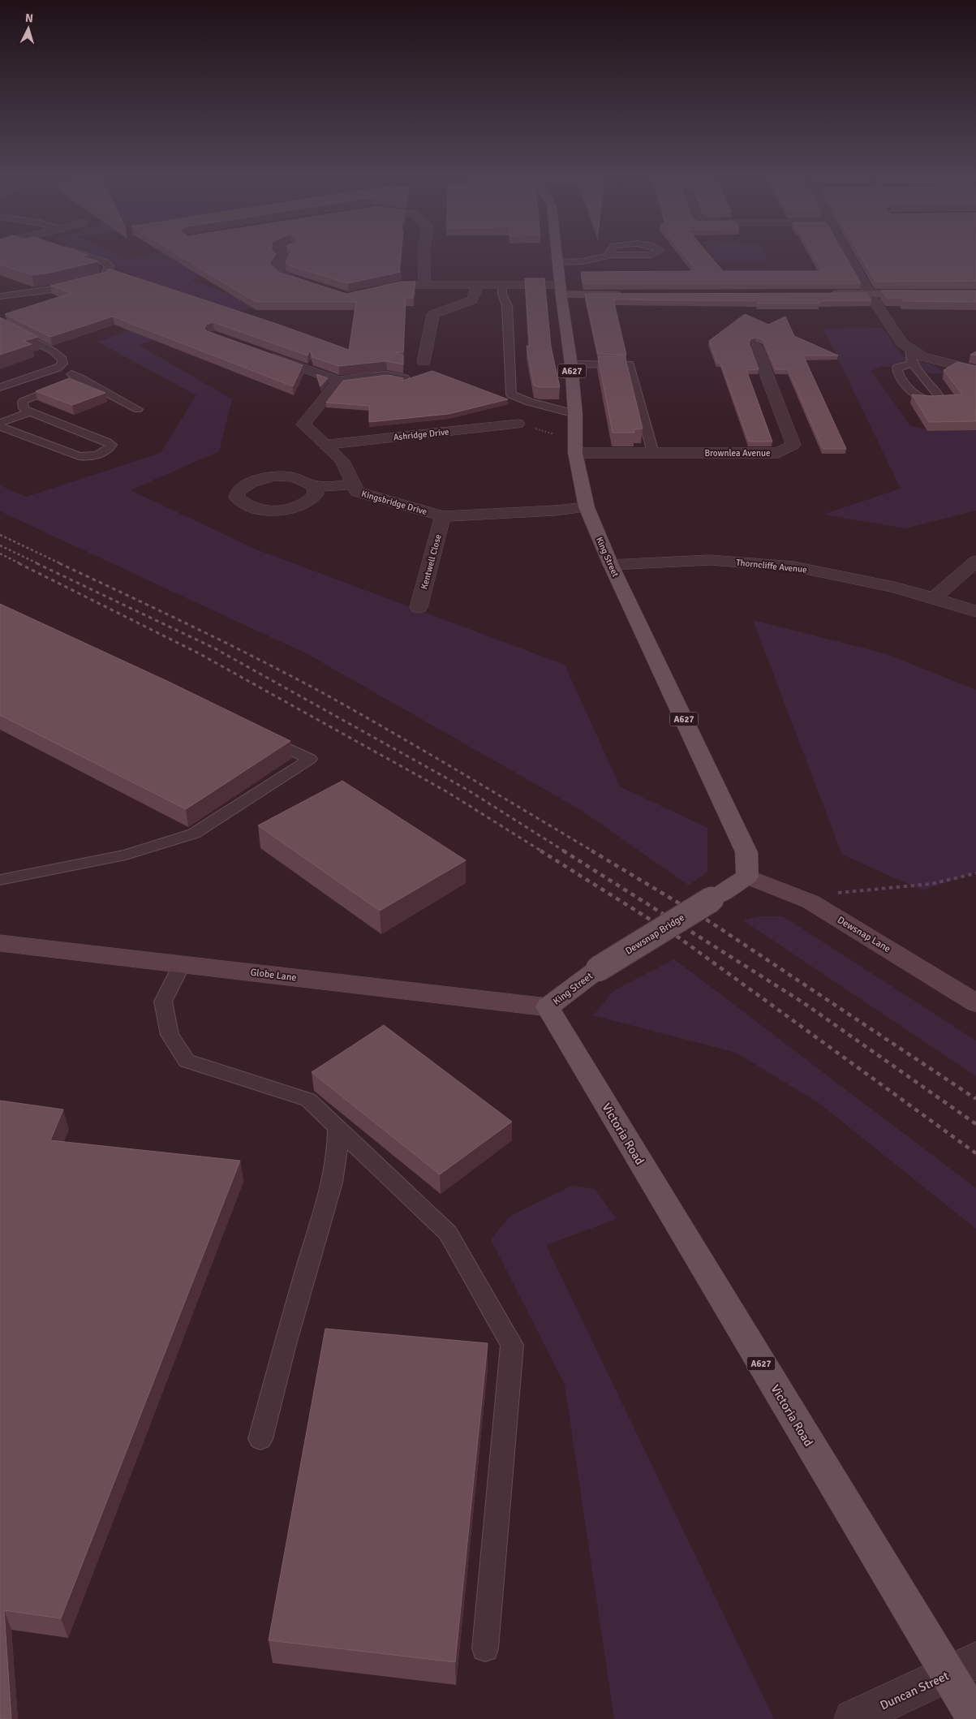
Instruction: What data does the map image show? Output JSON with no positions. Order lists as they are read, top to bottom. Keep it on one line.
{"streets":{"main road":["A627","King Street","Dewsnap Bridge","Victoria Road"],"street":["Ashridge Drive","Brownlea Avenue","Kingsbridge Drive","Kentwell Close","Thorncliffe Avenue","Dewsnap Lane","Globe Lane","Duncan Street"]},"crossings":[["Ashridge Drive","Kingsbridge Drive"],["Brownlea Avenue","King Street"],["Kingsbridge Drive","King Street"],["Kingsbridge Drive","Kentwell Close"],["King Street","Thorncliffe Avenue"],["King Street","Dewsnap Bridge"],["King Street","Dewsnap Lane"],["King Street","Globe Lane"],["King Street","Victoria Road"],["Dewsnap Bridge","Dewsnap Lane"],["Globe Lane","Victoria Road"],["Victoria Road","Duncan Street"]],"north":"top"}
